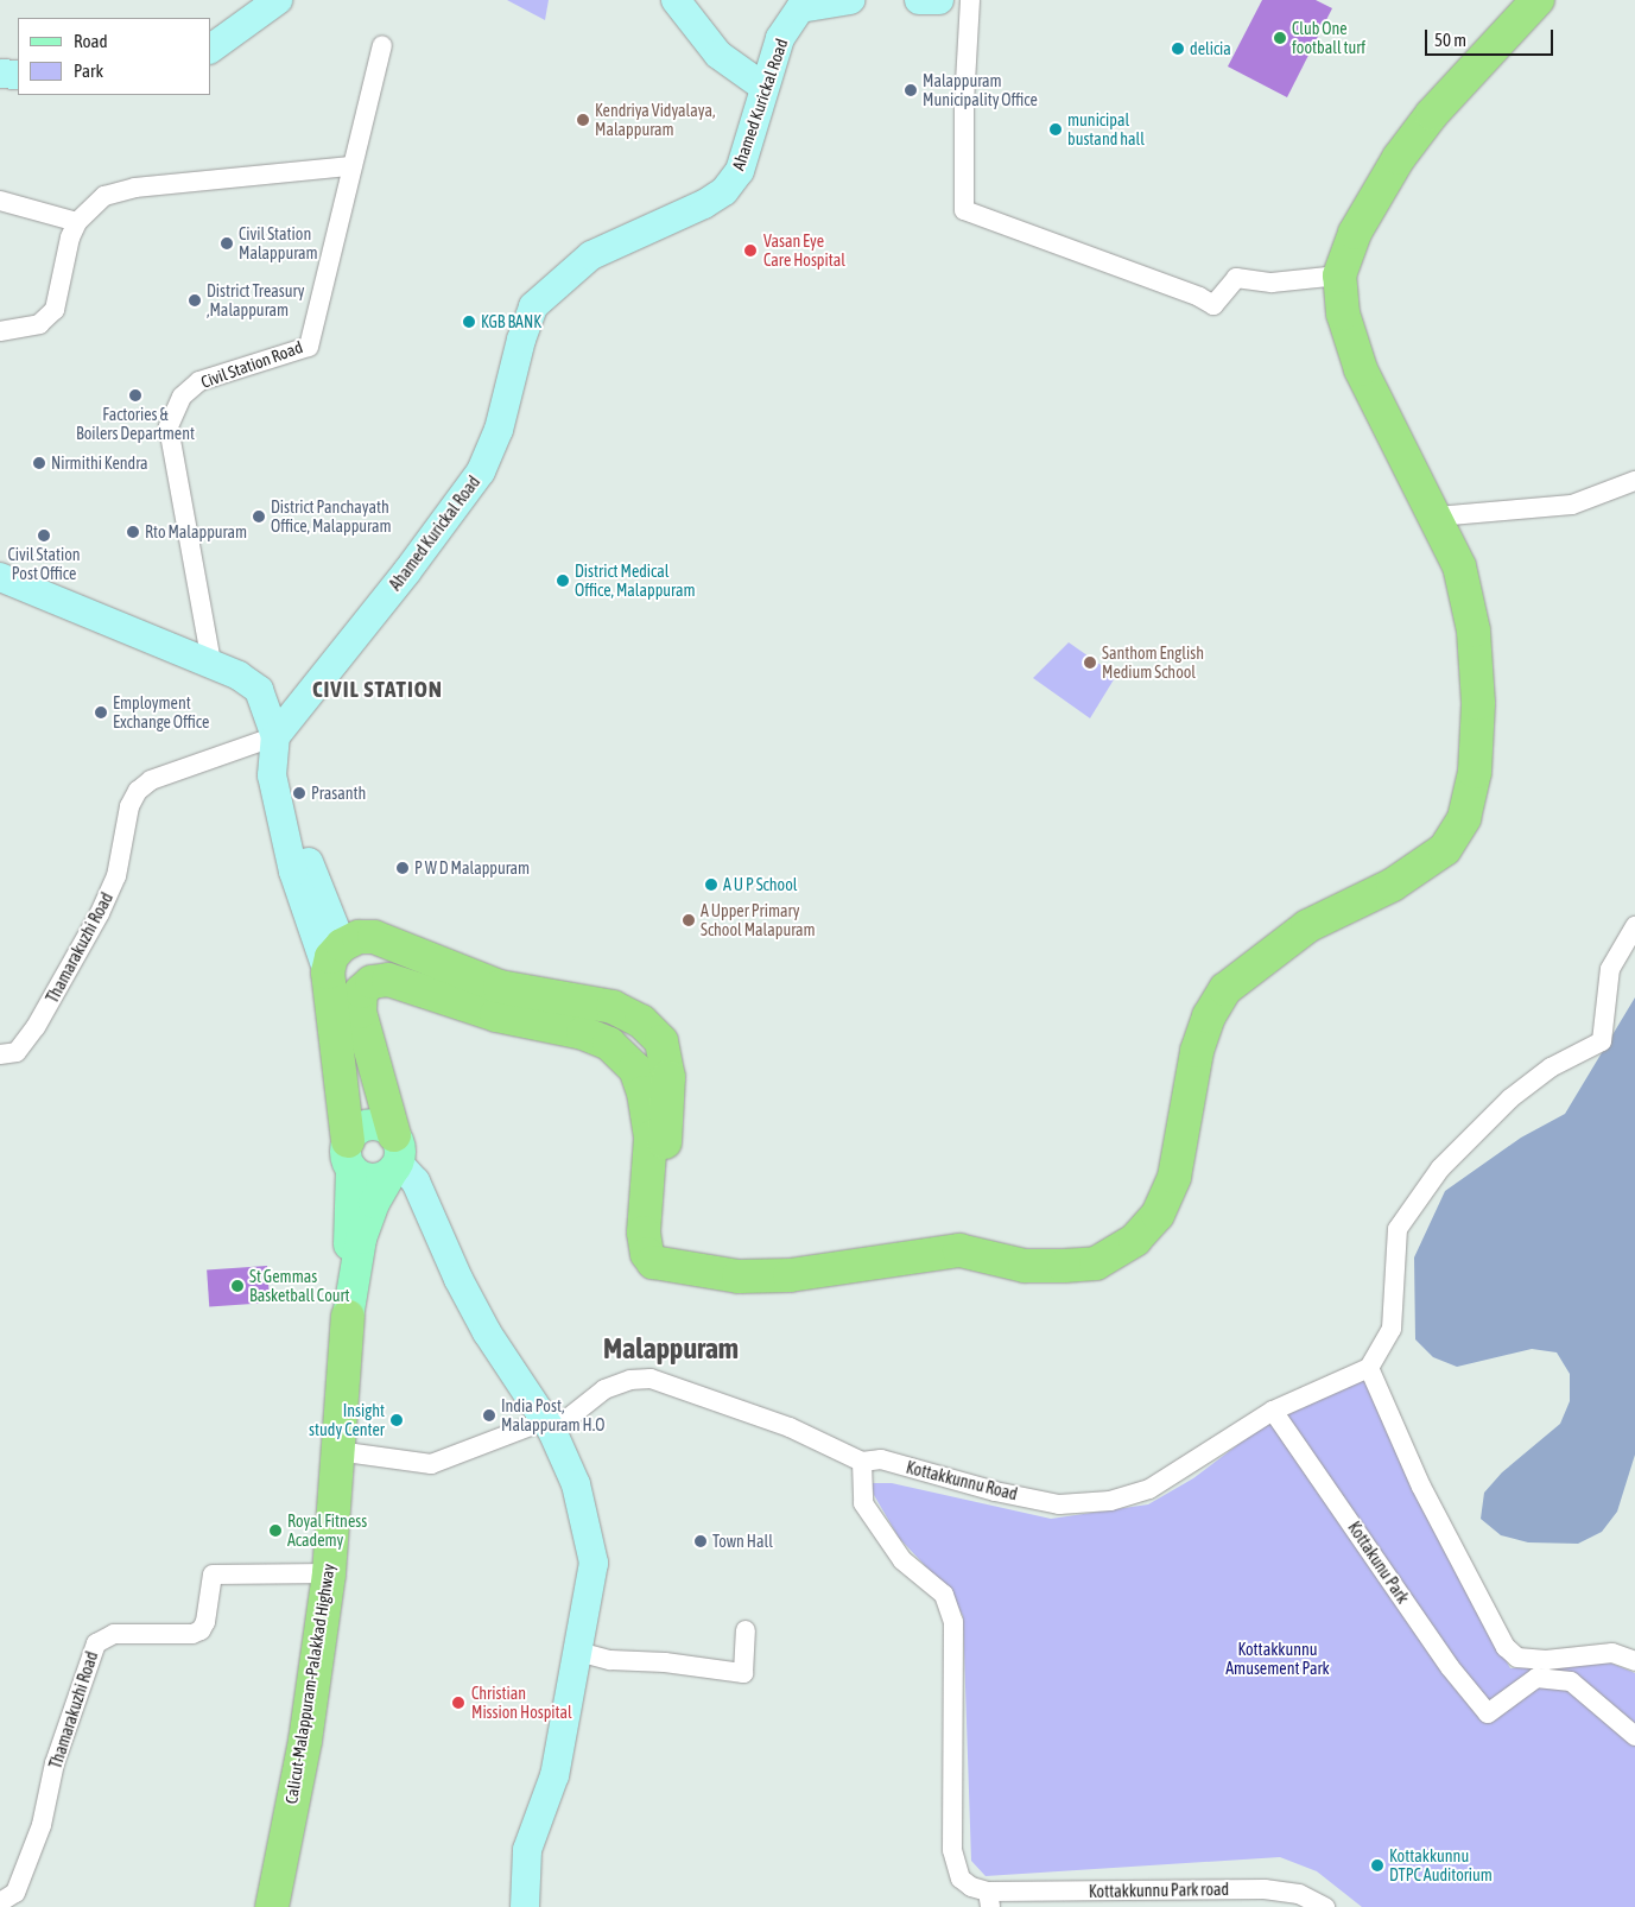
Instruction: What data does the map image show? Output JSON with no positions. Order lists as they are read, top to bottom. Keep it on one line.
{"streets":{"highway":["Calicut-Malappuram-Palakkad Highway"],"main road":["Ahamed Kurickal Road"],"street":["Civil Station Road","Thamarakuzhi Road","Kottakkunnu Road","Kottakunu Park","Kottakkunnu Park road"]},"crossings":[["Ahamed Kurickal Road","Thamarakuzhi Road"],["Thamarakuzhi Road","Calicut-Malappuram-Palakkad Highway"],["Kottakkunnu Road","Kottakunu Park"],["Kottakkunnu Road","Calicut-Malappuram-Palakkad Highway"]],"districts":["CIVIL STATION","Malappuram"],"parks":["Kottakkunnu Amusement Park"],"places":["Club One football turf","delicia","Malappuram Municipality Office","Kendriya Vidyalaya, Malappuram","municipal bustand hall","Civil Station Malappuram","Vasan Eye Care Hospital","District Treasury ,Malappuram","KGB BANK","Factories & Boilers Department","Nirmithi Kendra","District Panchayath Office, Malappuram","Rto Malappuram","Civil Station Post Office","District Medical Office, Malappuram","Santhom English Medium School","Employment Exchange Office","Prasanth","P W D Malappuram","A U P School","A Upper Primary School Malapuram","St Gemmas Basketball Court","India Post, Malappuram H.O","Insight study Center","Royal Fitness Academy","Town Hall","Christian Mission Hospital","Kottakkunnu DTPC Auditorium"],"legend":["Road","Park"],"scale_bar":"50 m"}
